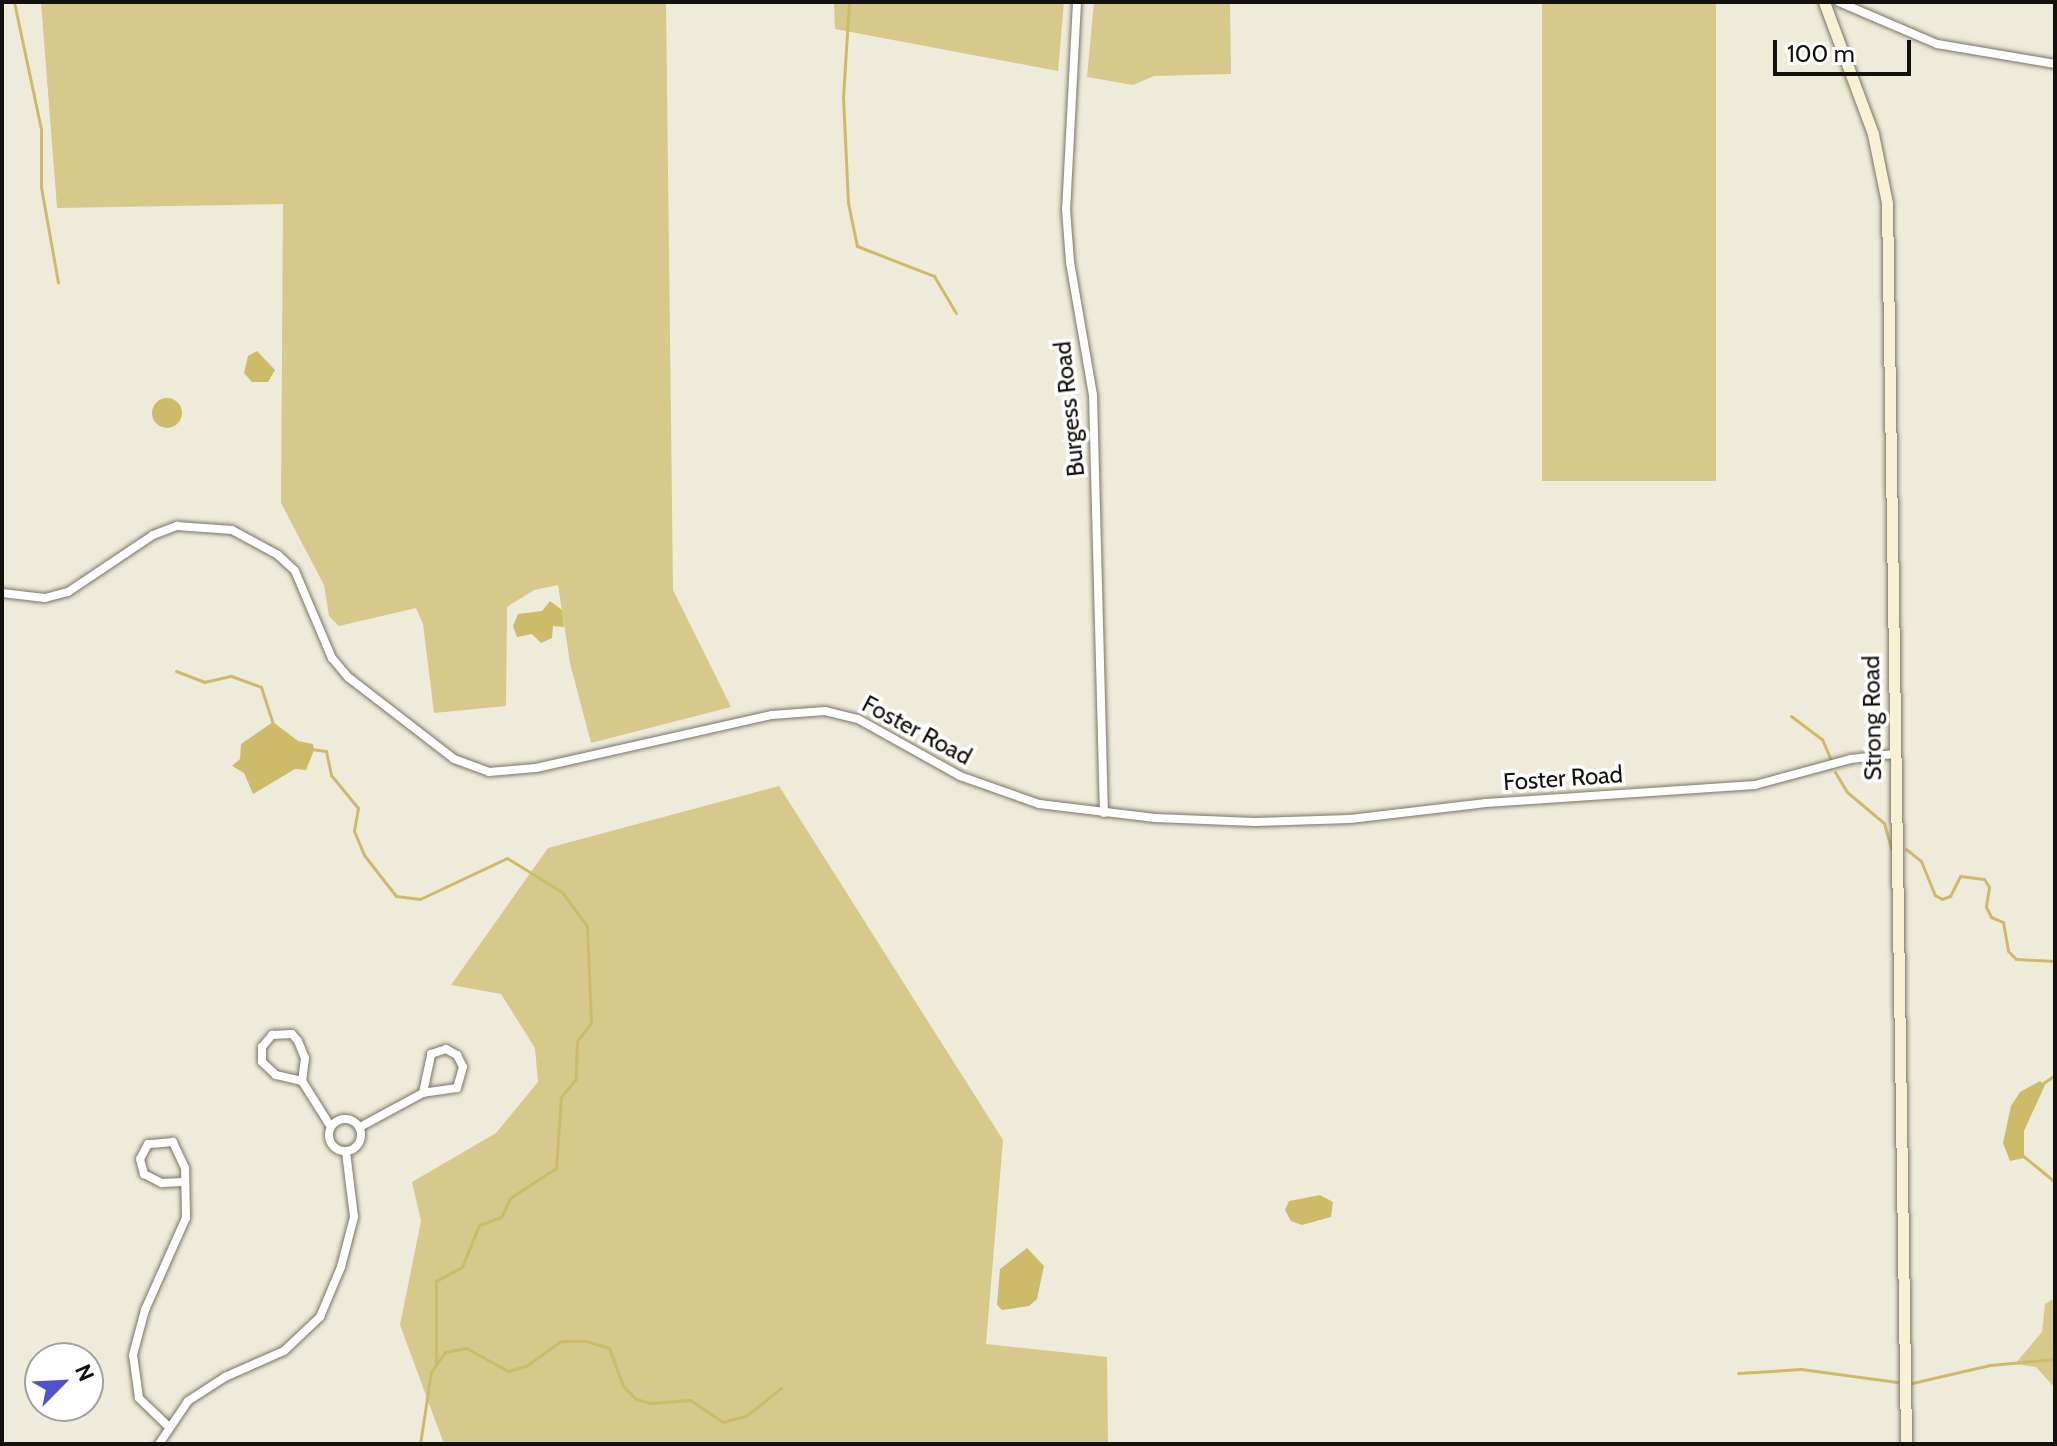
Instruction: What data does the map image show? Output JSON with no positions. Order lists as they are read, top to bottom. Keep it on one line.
{"streets":{"street":["Burgess Road","Strong Road","Foster Road"]},"crossings":[["Burgess Road","Foster Road"],["Strong Road","Foster Road"]],"scale_bar":"100 m","north":"top right"}
